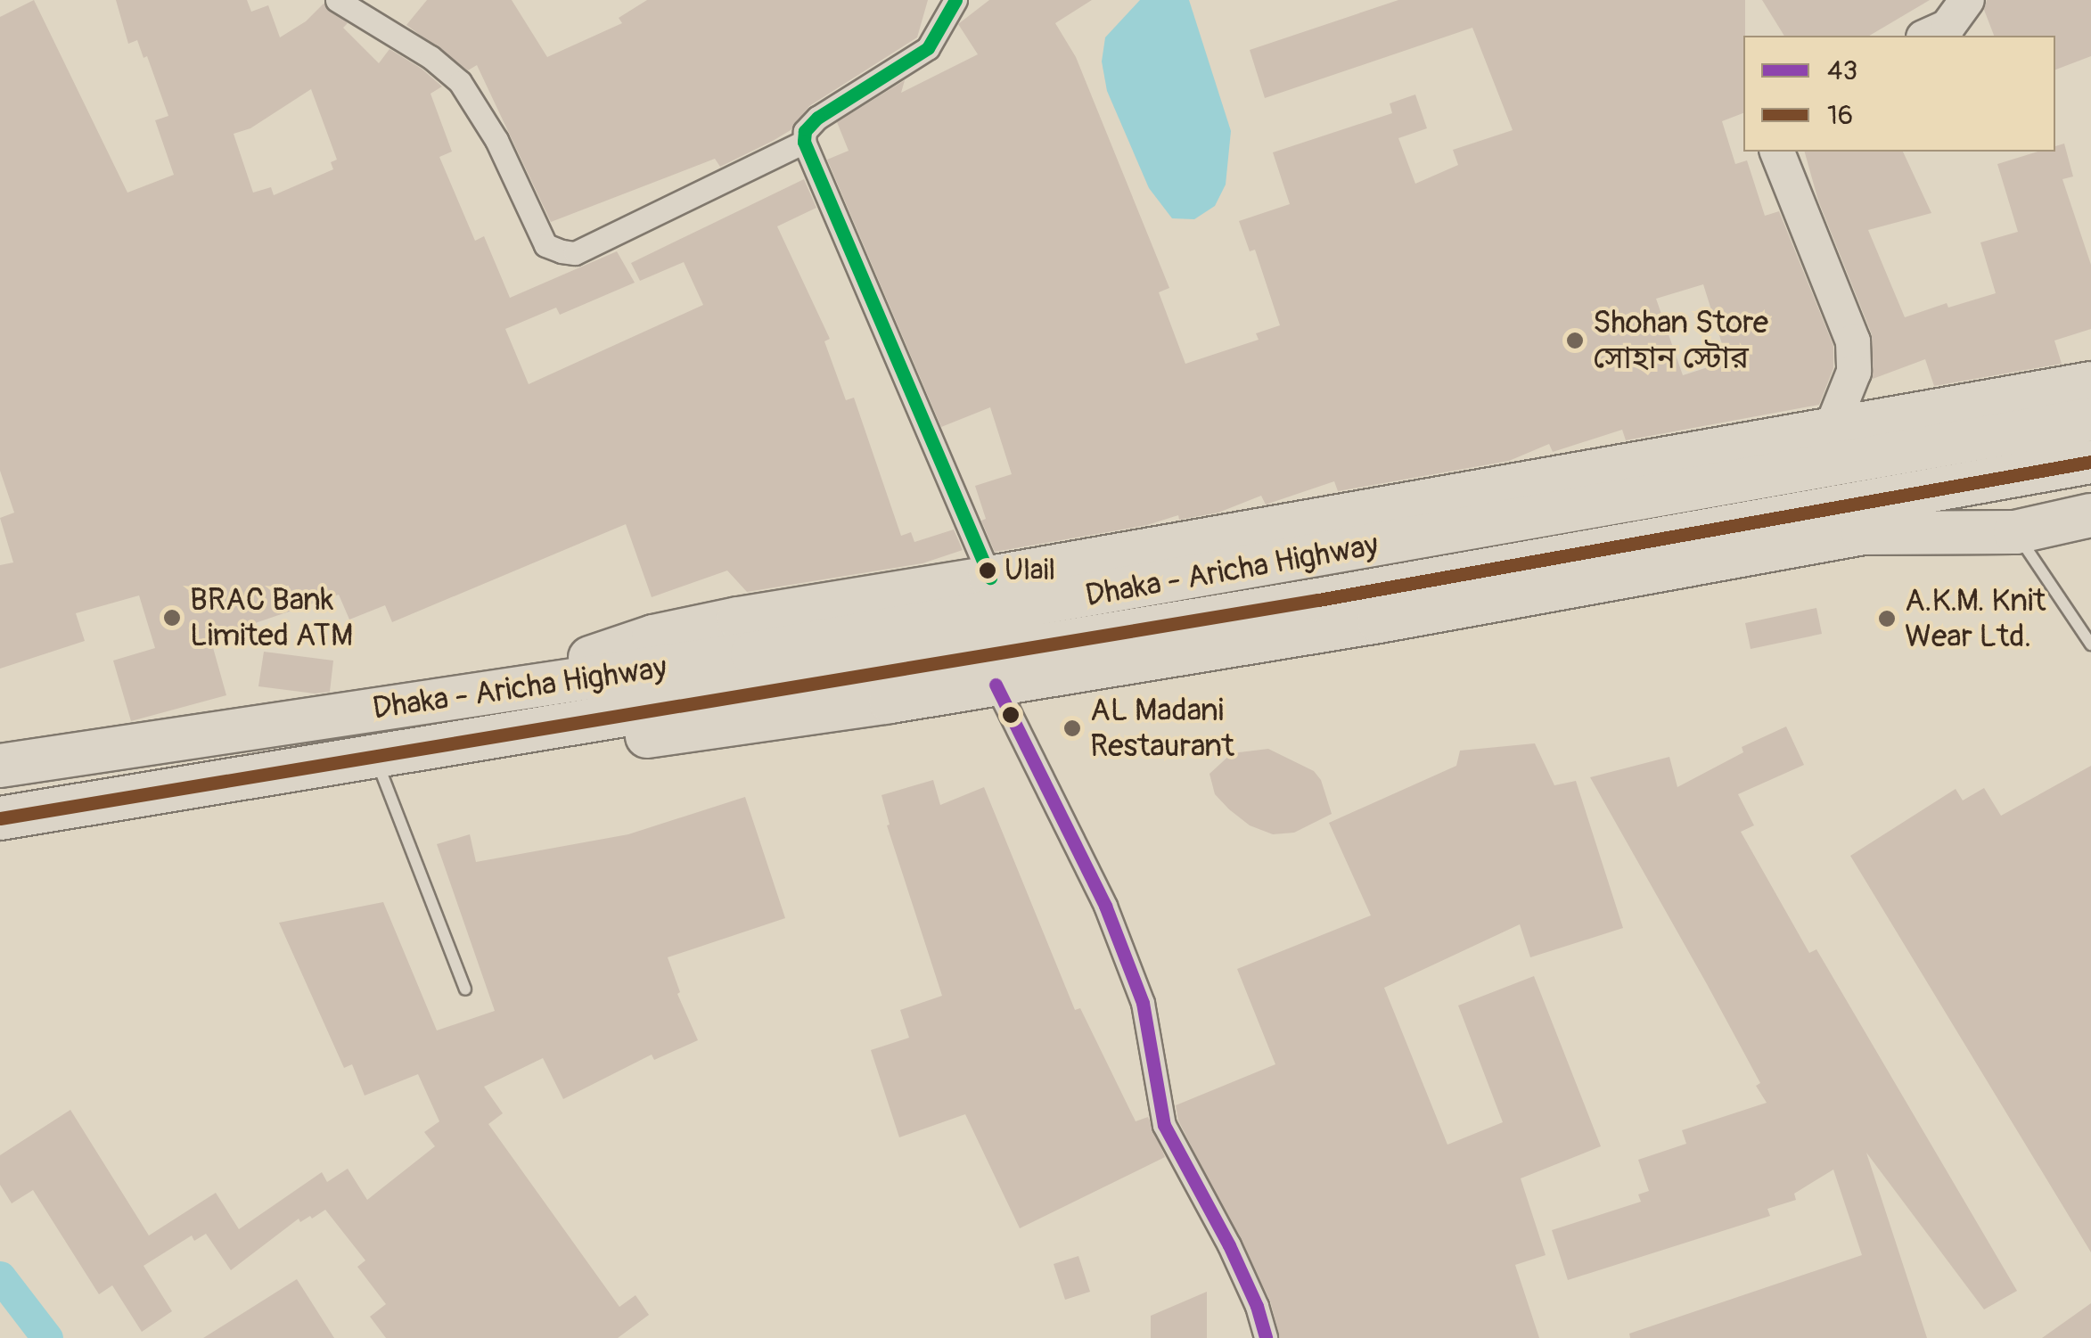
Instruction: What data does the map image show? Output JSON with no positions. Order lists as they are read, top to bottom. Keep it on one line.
{"streets":{"highway":["Dhaka - Aricha Highway"]},"places":["Shohan Store সোহান স্টোর","Ulail","BRAC Bank Limited ATM","A.K.M. Knit Wear Ltd.","AL Madani Restaurant"],"lines":["transit line 16","transit line 43"],"legend":["43","16"]}
